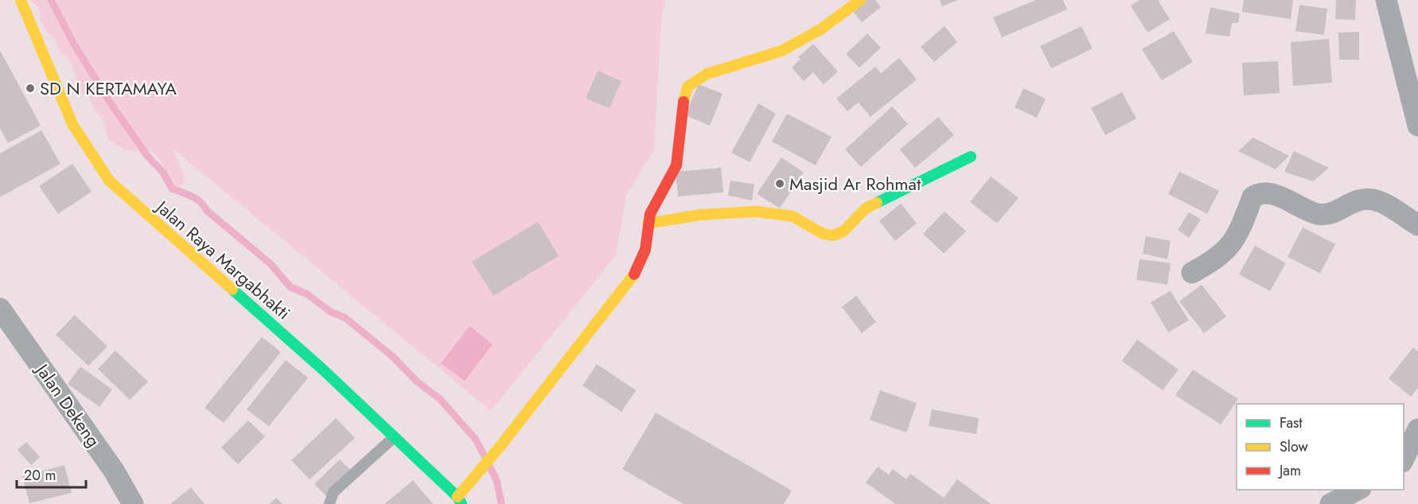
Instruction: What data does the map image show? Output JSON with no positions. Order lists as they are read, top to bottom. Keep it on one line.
{"streets":{"street":["Jalan Raya Margabhakti","Jalan Dekeng"]},"places":["SD N KERTAMAYA","Masjid Ar Rohmat"],"legend":["Fast","Slow","Jam"],"scale_bar":"20 m"}
